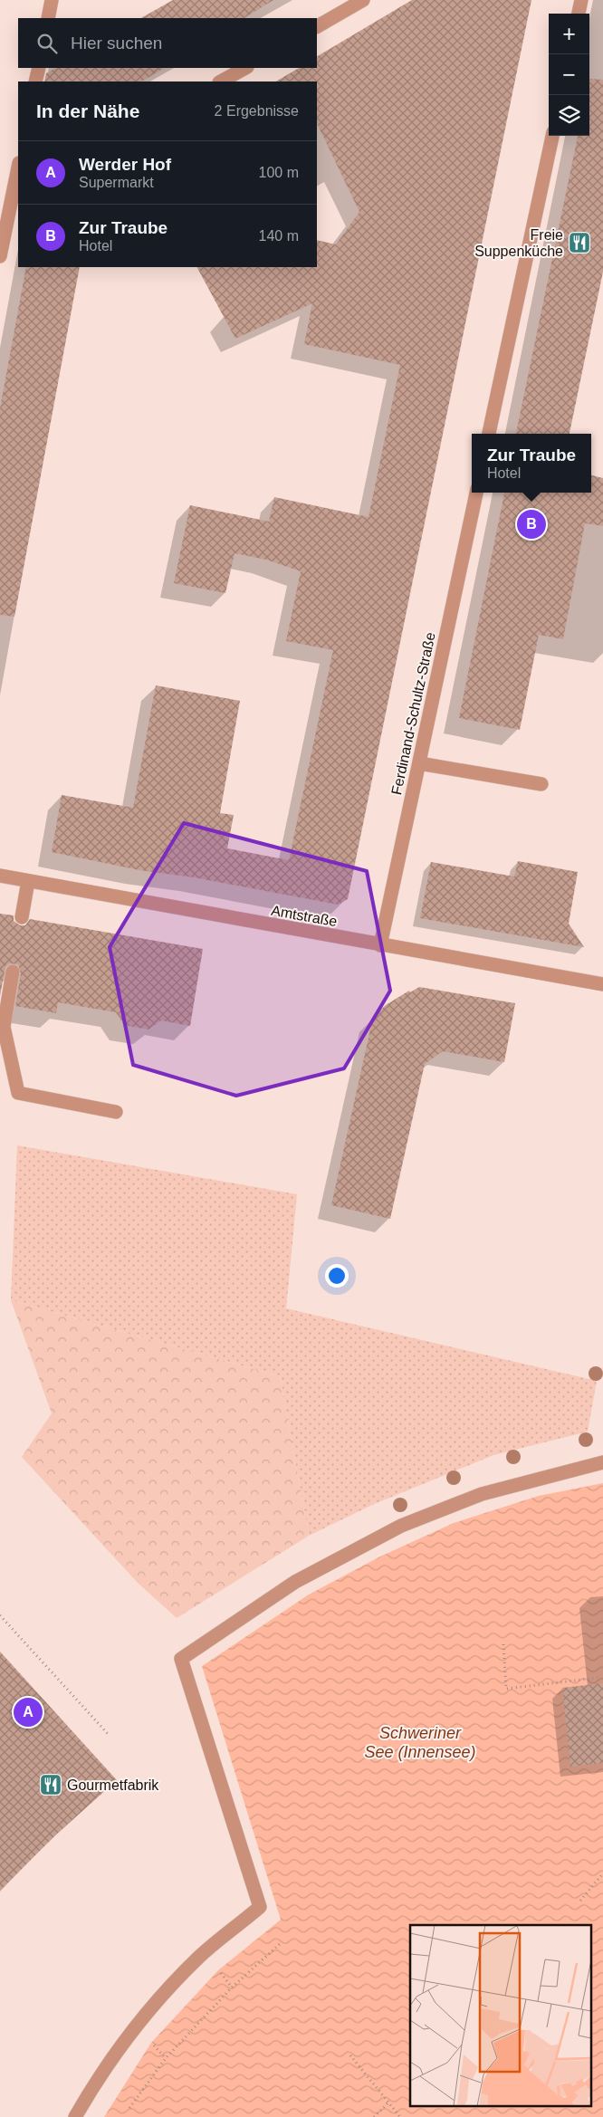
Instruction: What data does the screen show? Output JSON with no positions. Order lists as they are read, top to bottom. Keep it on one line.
{"streets":{"street":["Ferdinand-Schultz-Straße","Amtstraße"]},"crossings":[["Ferdinand-Schultz-Straße","Amtstraße"]],"water":["Schweriner See (Innensee)"],"places":{"restaurant":["Freie Suppenküche","Gourmetfabrik"]},"page":{"map_buttons":["+","−"],"search":"Hier suchen","heading":["In der Nähe","2 Ergebnisse"],"list":[{"mark":"A","name":"Werder Hof","note":"Supermarkt","value":"100 m"},{"mark":"B","name":"Zur Traube","note":"Hotel","value":"140 m"}],"popup":["Zur Traube","Hotel"],"pins":["B","A"]}}
